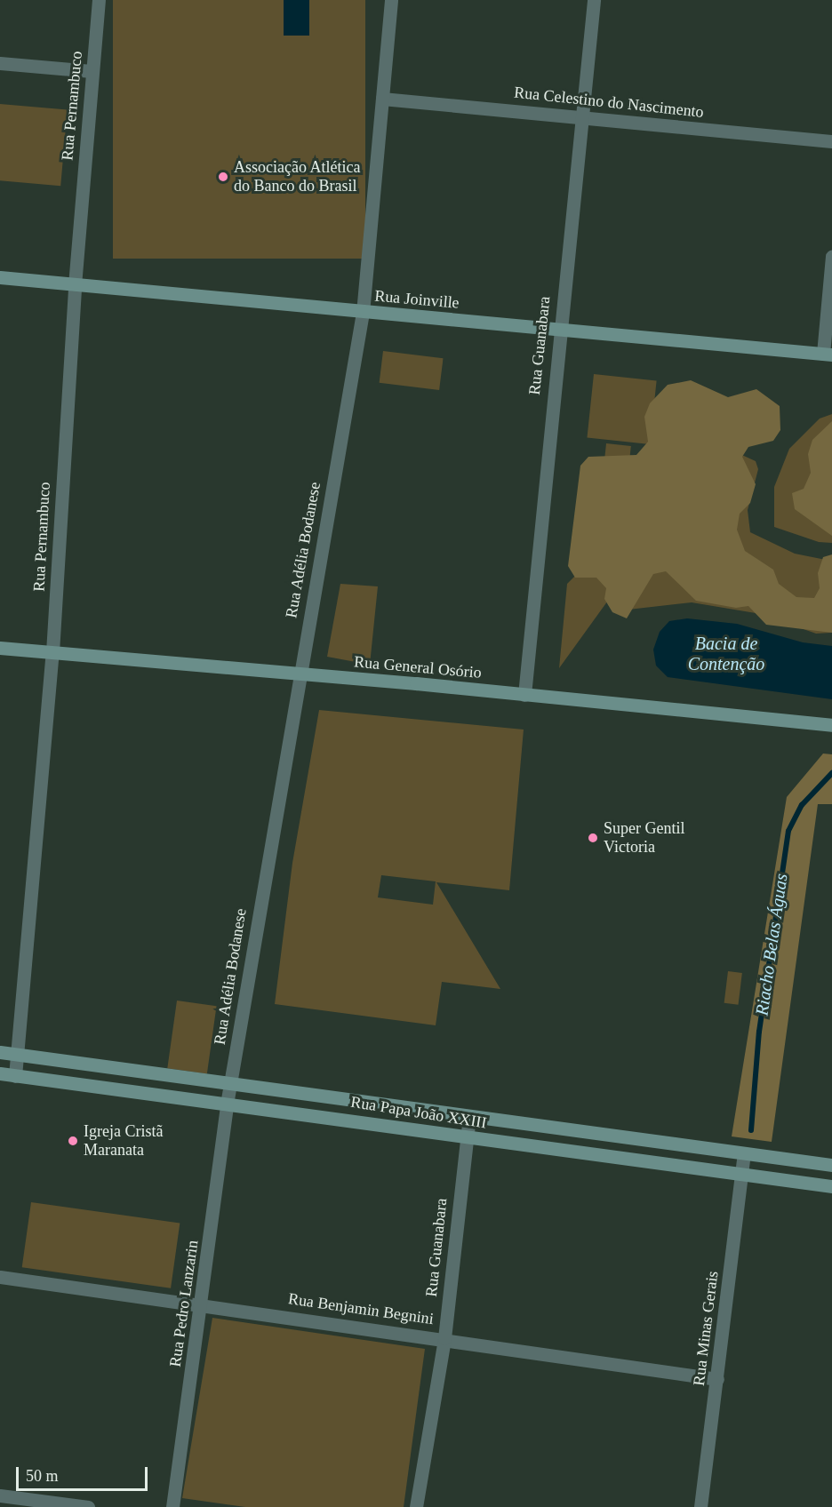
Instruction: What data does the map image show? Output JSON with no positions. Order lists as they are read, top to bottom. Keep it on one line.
{"streets":{"street":["Rua Celestino do Nascimento","Rua Pernambuco","Rua Joinville","Rua Guanabara","Rua Adélia Bodanese","Rua General Osório","Rua Papa João XXIII","Rua Pedro Lanzarin","Rua Benjamin Begnini","Rua Minas Gerais"]},"crossings":[["Rua Celestino do Nascimento","Rua Guanabara"],["Rua Celestino do Nascimento","Rua Adélia Bodanese"],["Rua Pernambuco","Rua Joinville"],["Rua Pernambuco","Rua General Osório"],["Rua Pernambuco","Rua Papa João XXIII"],["Rua Joinville","Rua Guanabara"],["Rua Joinville","Rua Adélia Bodanese"],["Rua Guanabara","Rua General Osório"],["Rua Guanabara","Rua Papa João XXIII"],["Rua Guanabara","Rua Benjamin Begnini"],["Rua Adélia Bodanese","Rua General Osório"],["Rua Adélia Bodanese","Rua Papa João XXIII"],["Rua Adélia Bodanese","Rua Pedro Lanzarin"],["Rua Papa João XXIII","Rua Pedro Lanzarin"],["Rua Papa João XXIII","Rua Minas Gerais"],["Rua Pedro Lanzarin","Rua Benjamin Begnini"],["Rua Benjamin Begnini","Rua Minas Gerais"]],"water":["Bacia de Contenção","Riacho Belas Águas"],"places":["Associação Atlética do Banco do Brasil","Super Gentil Victoria","Igreja Cristã Maranata"],"scale_bar":"50 m"}
